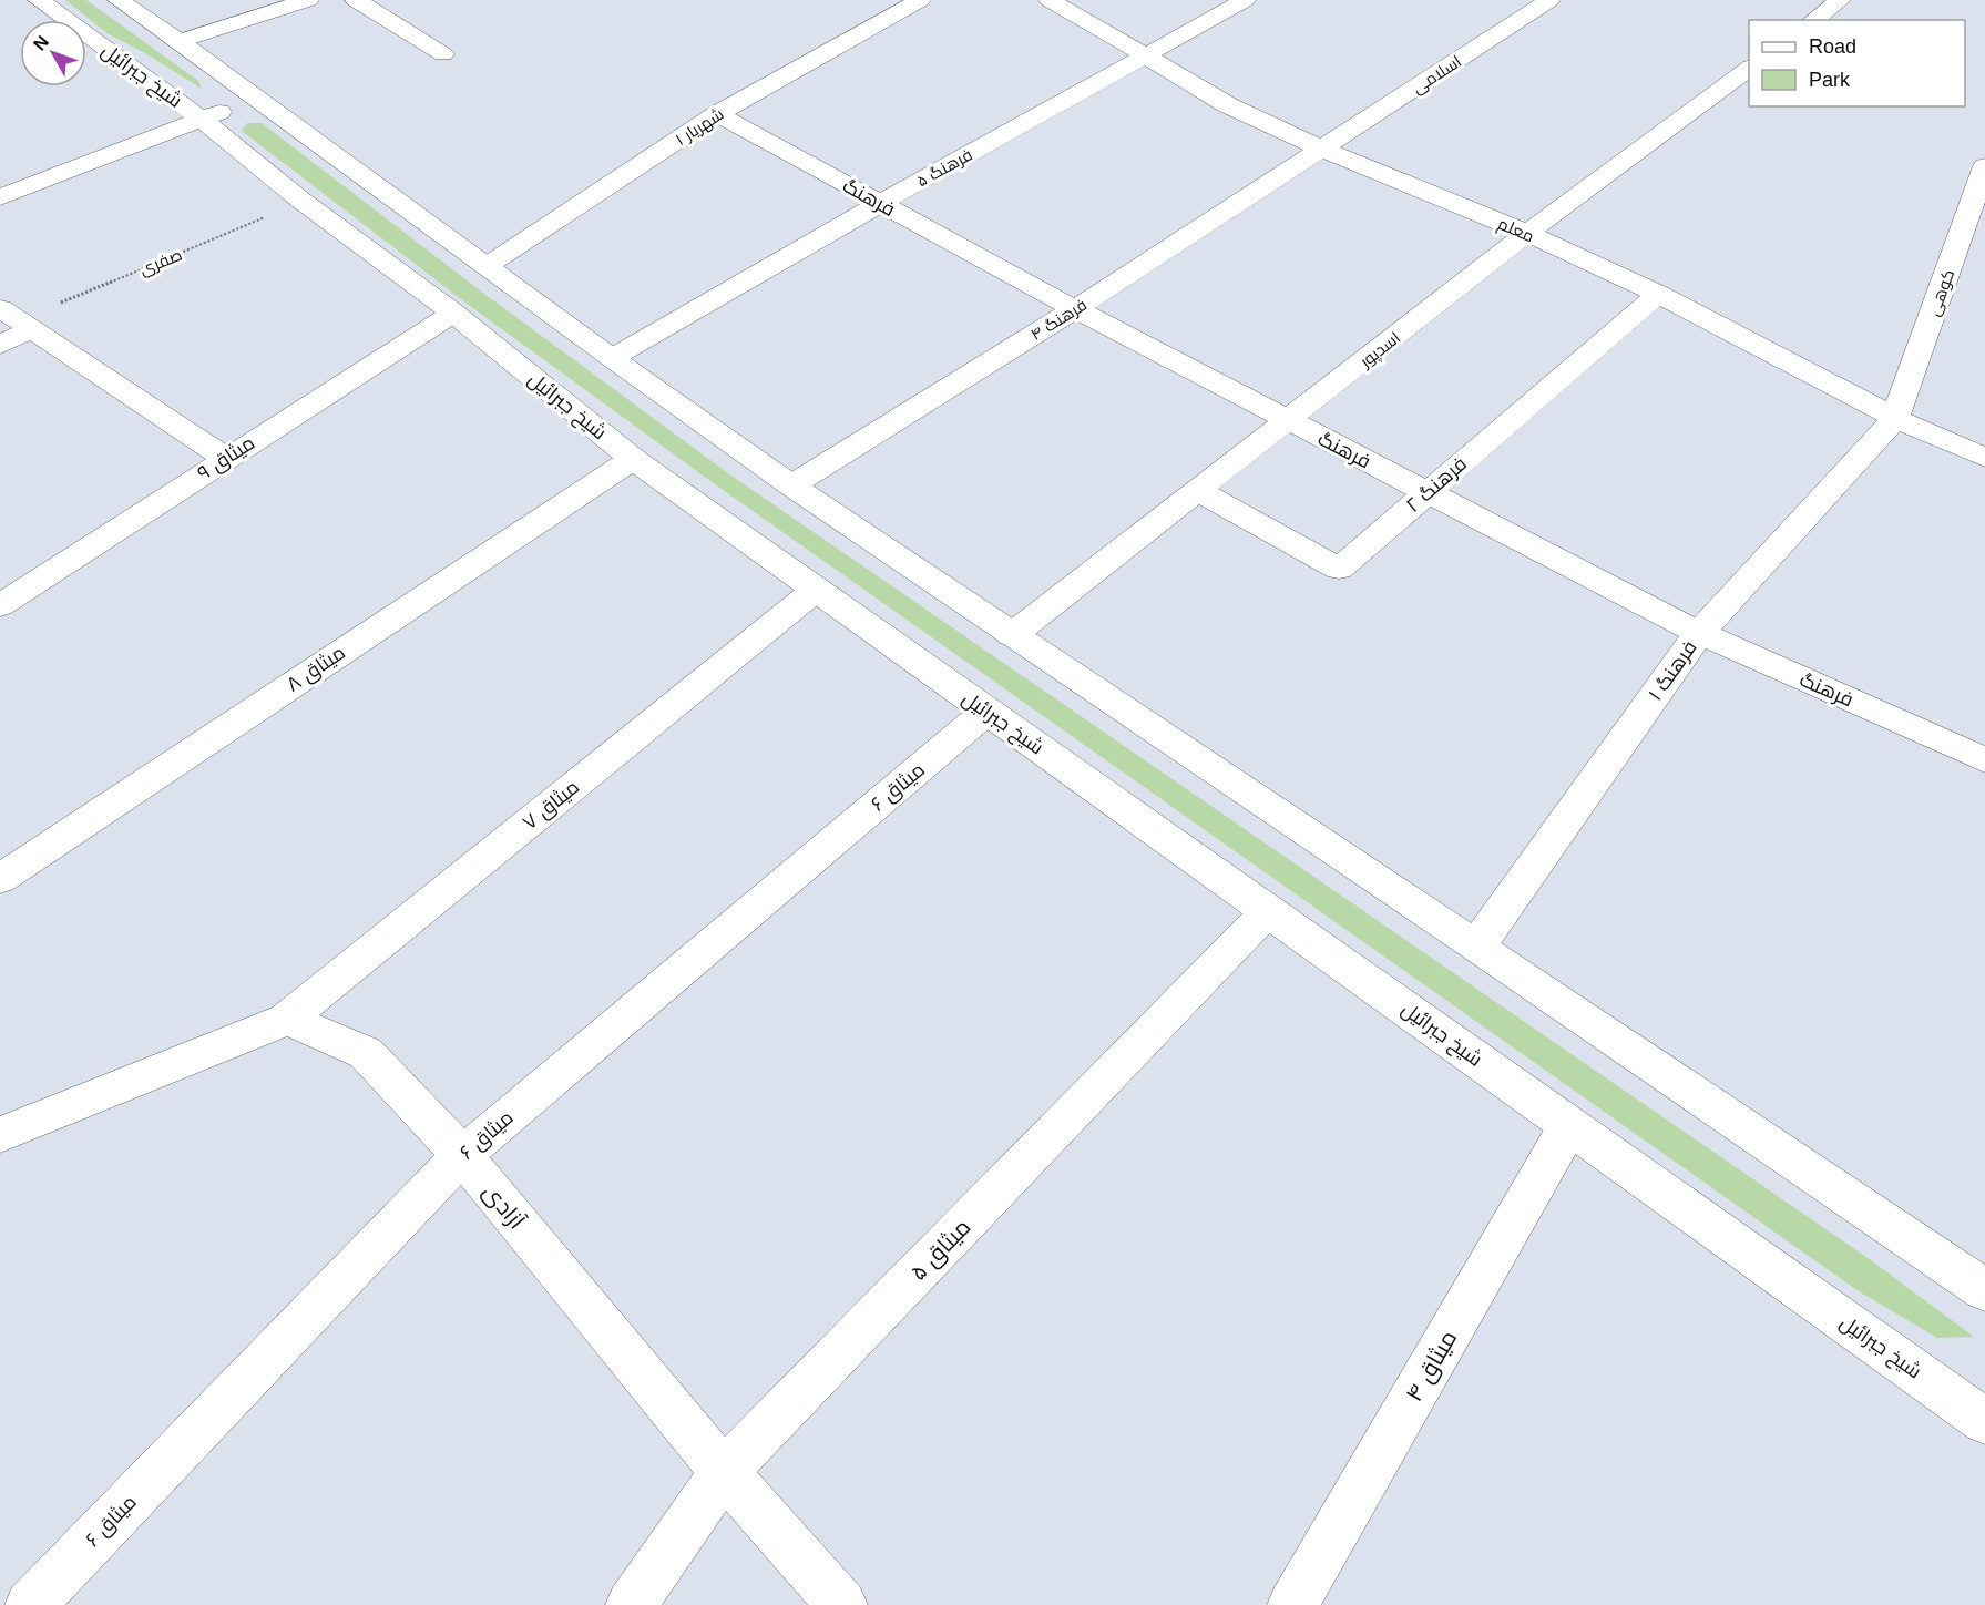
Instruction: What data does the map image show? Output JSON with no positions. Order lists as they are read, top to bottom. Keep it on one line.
{"streets":{"street":["اسلامی","شیخ جبرائیل","شهریار ۱","فرهنگ ۵","فرهنگ","معلم","کوهی","فرهنگ ۴","اسدپور","میثاق ۹","فرهنگ ۲","میثاق ۸","فرهنگ ۱","میثاق ۶","میثاق ۷","آزادی","میثاق ۵","میثاق ۴"],"path":["صفری"]},"crossings":[["اسلامی","معلم"],["اسلامی","فرهنگ ۴"],["شیخ جبرائیل","صفری"],["شیخ جبرائیل","میثاق ۹"],["شیخ جبرائیل","میثاق ۸"],["شیخ جبرائیل","میثاق ۶"],["شیخ جبرائیل","میثاق ۷"],["شیخ جبرائیل","میثاق ۵"],["شیخ جبرائیل","میثاق ۴"],["شهریار ۱","فرهنگ"],["فرهنگ ۵","فرهنگ"],["فرهنگ ۵","معلم"],["فرهنگ","فرهنگ ۴"],["فرهنگ","اسدپور"],["فرهنگ","فرهنگ ۲"],["فرهنگ","فرهنگ ۱"],["معلم","کوهی"],["معلم","فرهنگ ۴"],["معلم","اسدپور"],["معلم","فرهنگ ۲"],["معلم","فرهنگ ۱"],["کوهی","فرهنگ ۱"],["اسدپور","فرهنگ ۲"],["میثاق ۶","آزادی"],["میثاق ۷","آزادی"],["آزادی","میثاق ۵"]],"legend":["Road","Park"],"north":"top left"}
